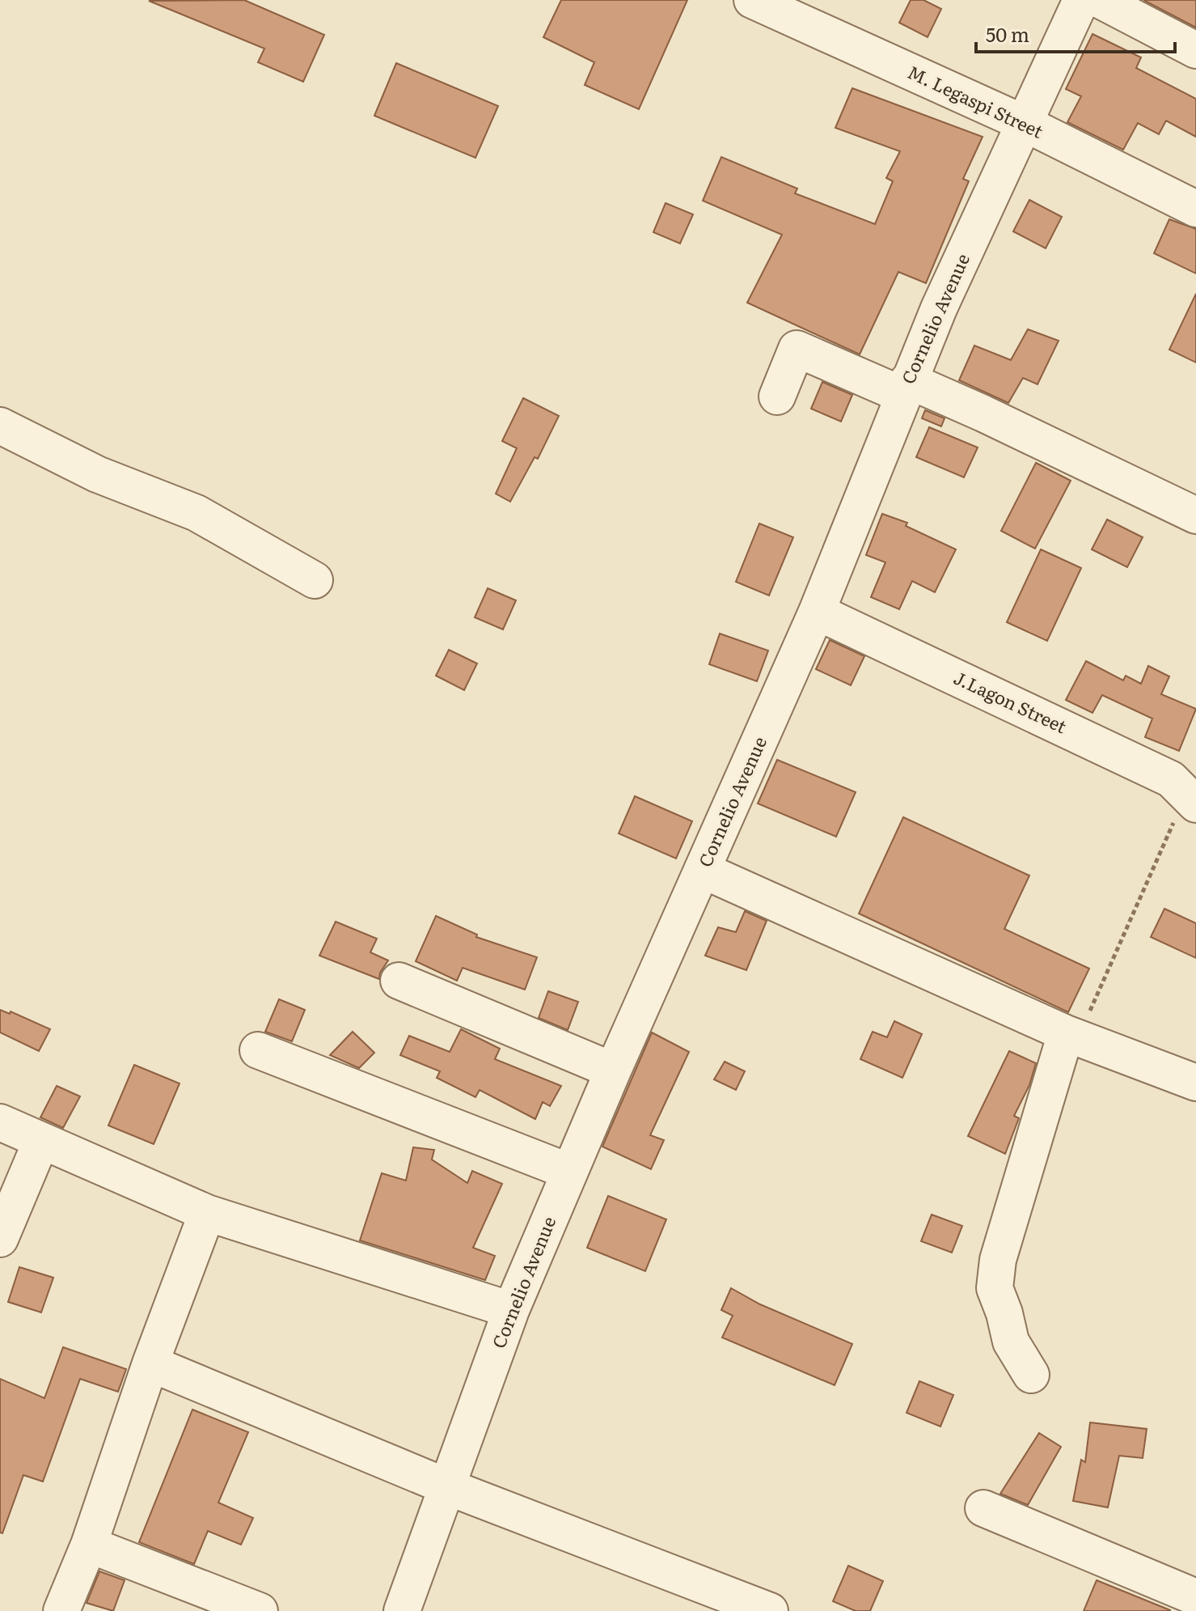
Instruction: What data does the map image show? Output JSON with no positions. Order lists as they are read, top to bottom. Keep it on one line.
{"streets":{"street":["M. Legaspi Street","Cornelio Avenue","J.Lagon Street"]},"crossings":[["M. Legaspi Street","Cornelio Avenue"],["Cornelio Avenue","J.Lagon Street"]],"scale_bar":"50 m"}
